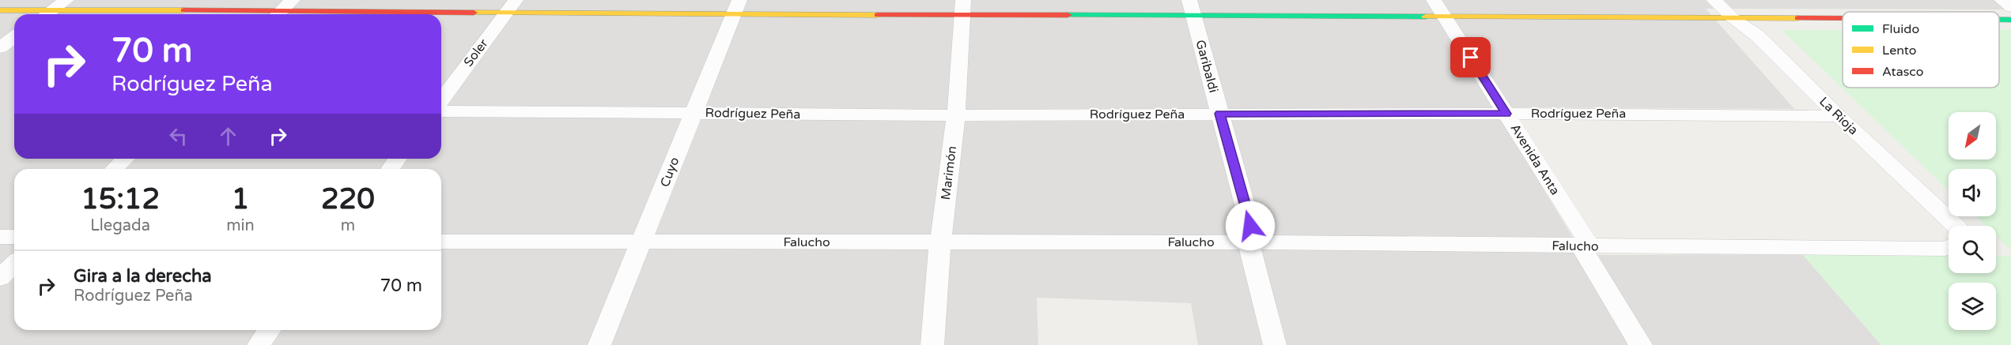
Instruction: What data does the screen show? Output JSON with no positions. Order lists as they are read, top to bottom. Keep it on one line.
{"streets":{"street":["Soler","Garibaldi","Rodríguez Peña","La Rioja","Avenida Anta","Cuyo","Marimón","Falucho"]},"crossings":[["Garibaldi","Rodríguez Peña"],["Garibaldi","Falucho"],["Rodríguez Peña","La Rioja"],["Rodríguez Peña","Avenida Anta"],["Rodríguez Peña","Cuyo"],["Rodríguez Peña","Marimón"],["Avenida Anta","Falucho"],["Cuyo","Falucho"],["Marimón","Falucho"]],"legend":["Fluido","Lento","Atasco"],"north":"bottom left","page":{"turn":["70 m","Rodríguez Peña"],"eta":["15:12","Llegada","1","min","220","m"],"list":[{"name":"Gira a la derecha","note":"Rodríguez Peña","value":"70 m"}]}}
